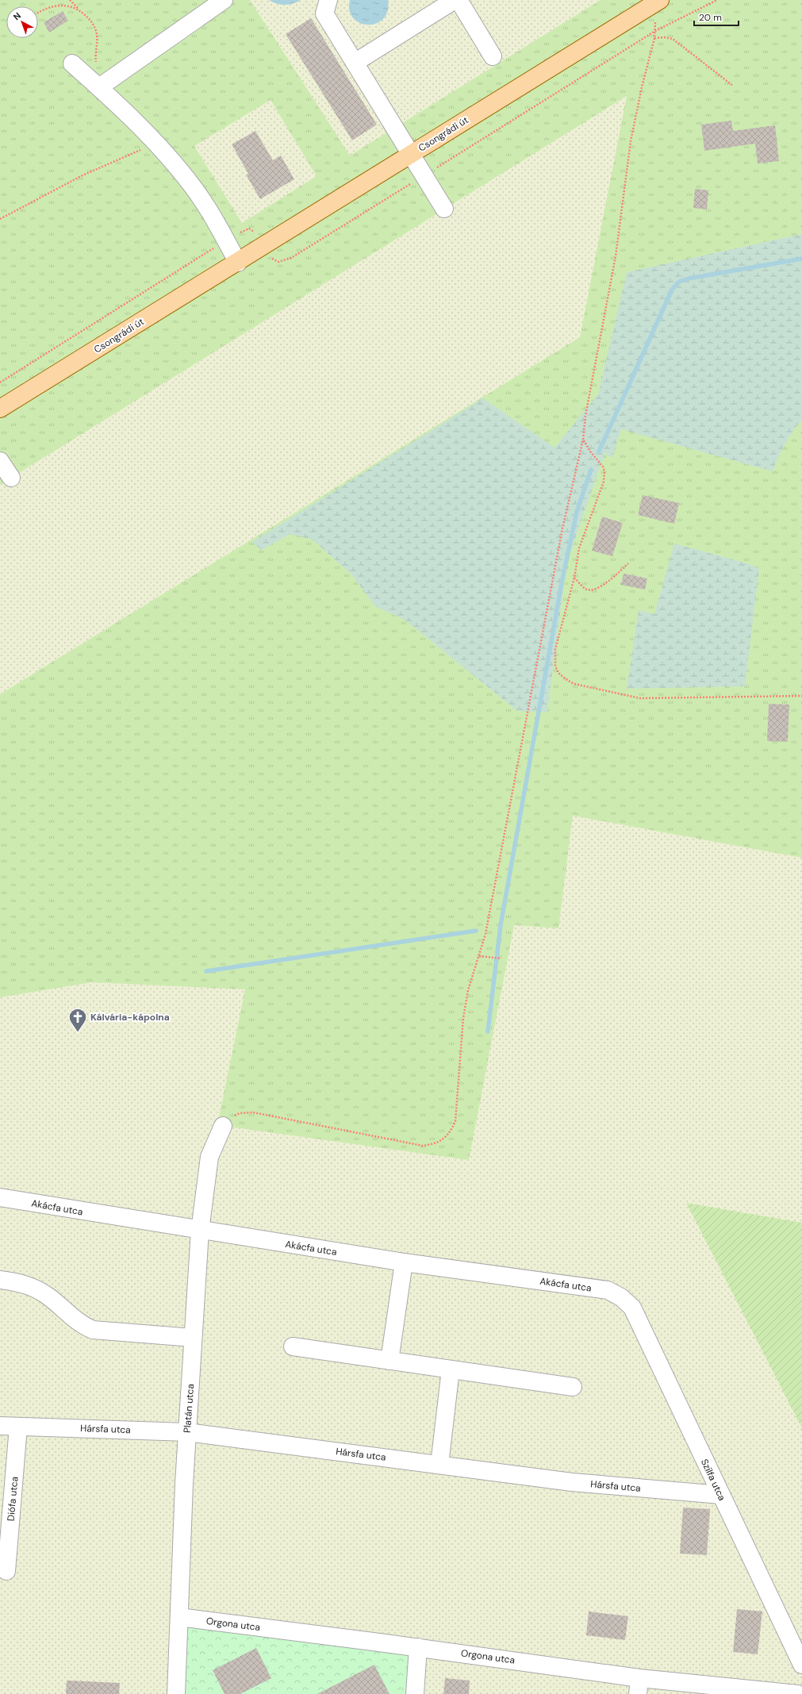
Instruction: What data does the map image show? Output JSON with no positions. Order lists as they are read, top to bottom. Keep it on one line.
{"streets":{"main road":["Csongrádi út"],"street":["Akácfa utca","Platán utca","Hársfa utca","Szilfa utca","Diófa utca","Orgona utca"]},"crossings":[["Akácfa utca","Platán utca"],["Akácfa utca","Szilfa utca"],["Platán utca","Hársfa utca"],["Platán utca","Orgona utca"],["Hársfa utca","Szilfa utca"],["Hársfa utca","Diófa utca"]],"places":{"church":["Kálvária-kápolna"]},"scale_bar":"20 m","north":"top left"}
